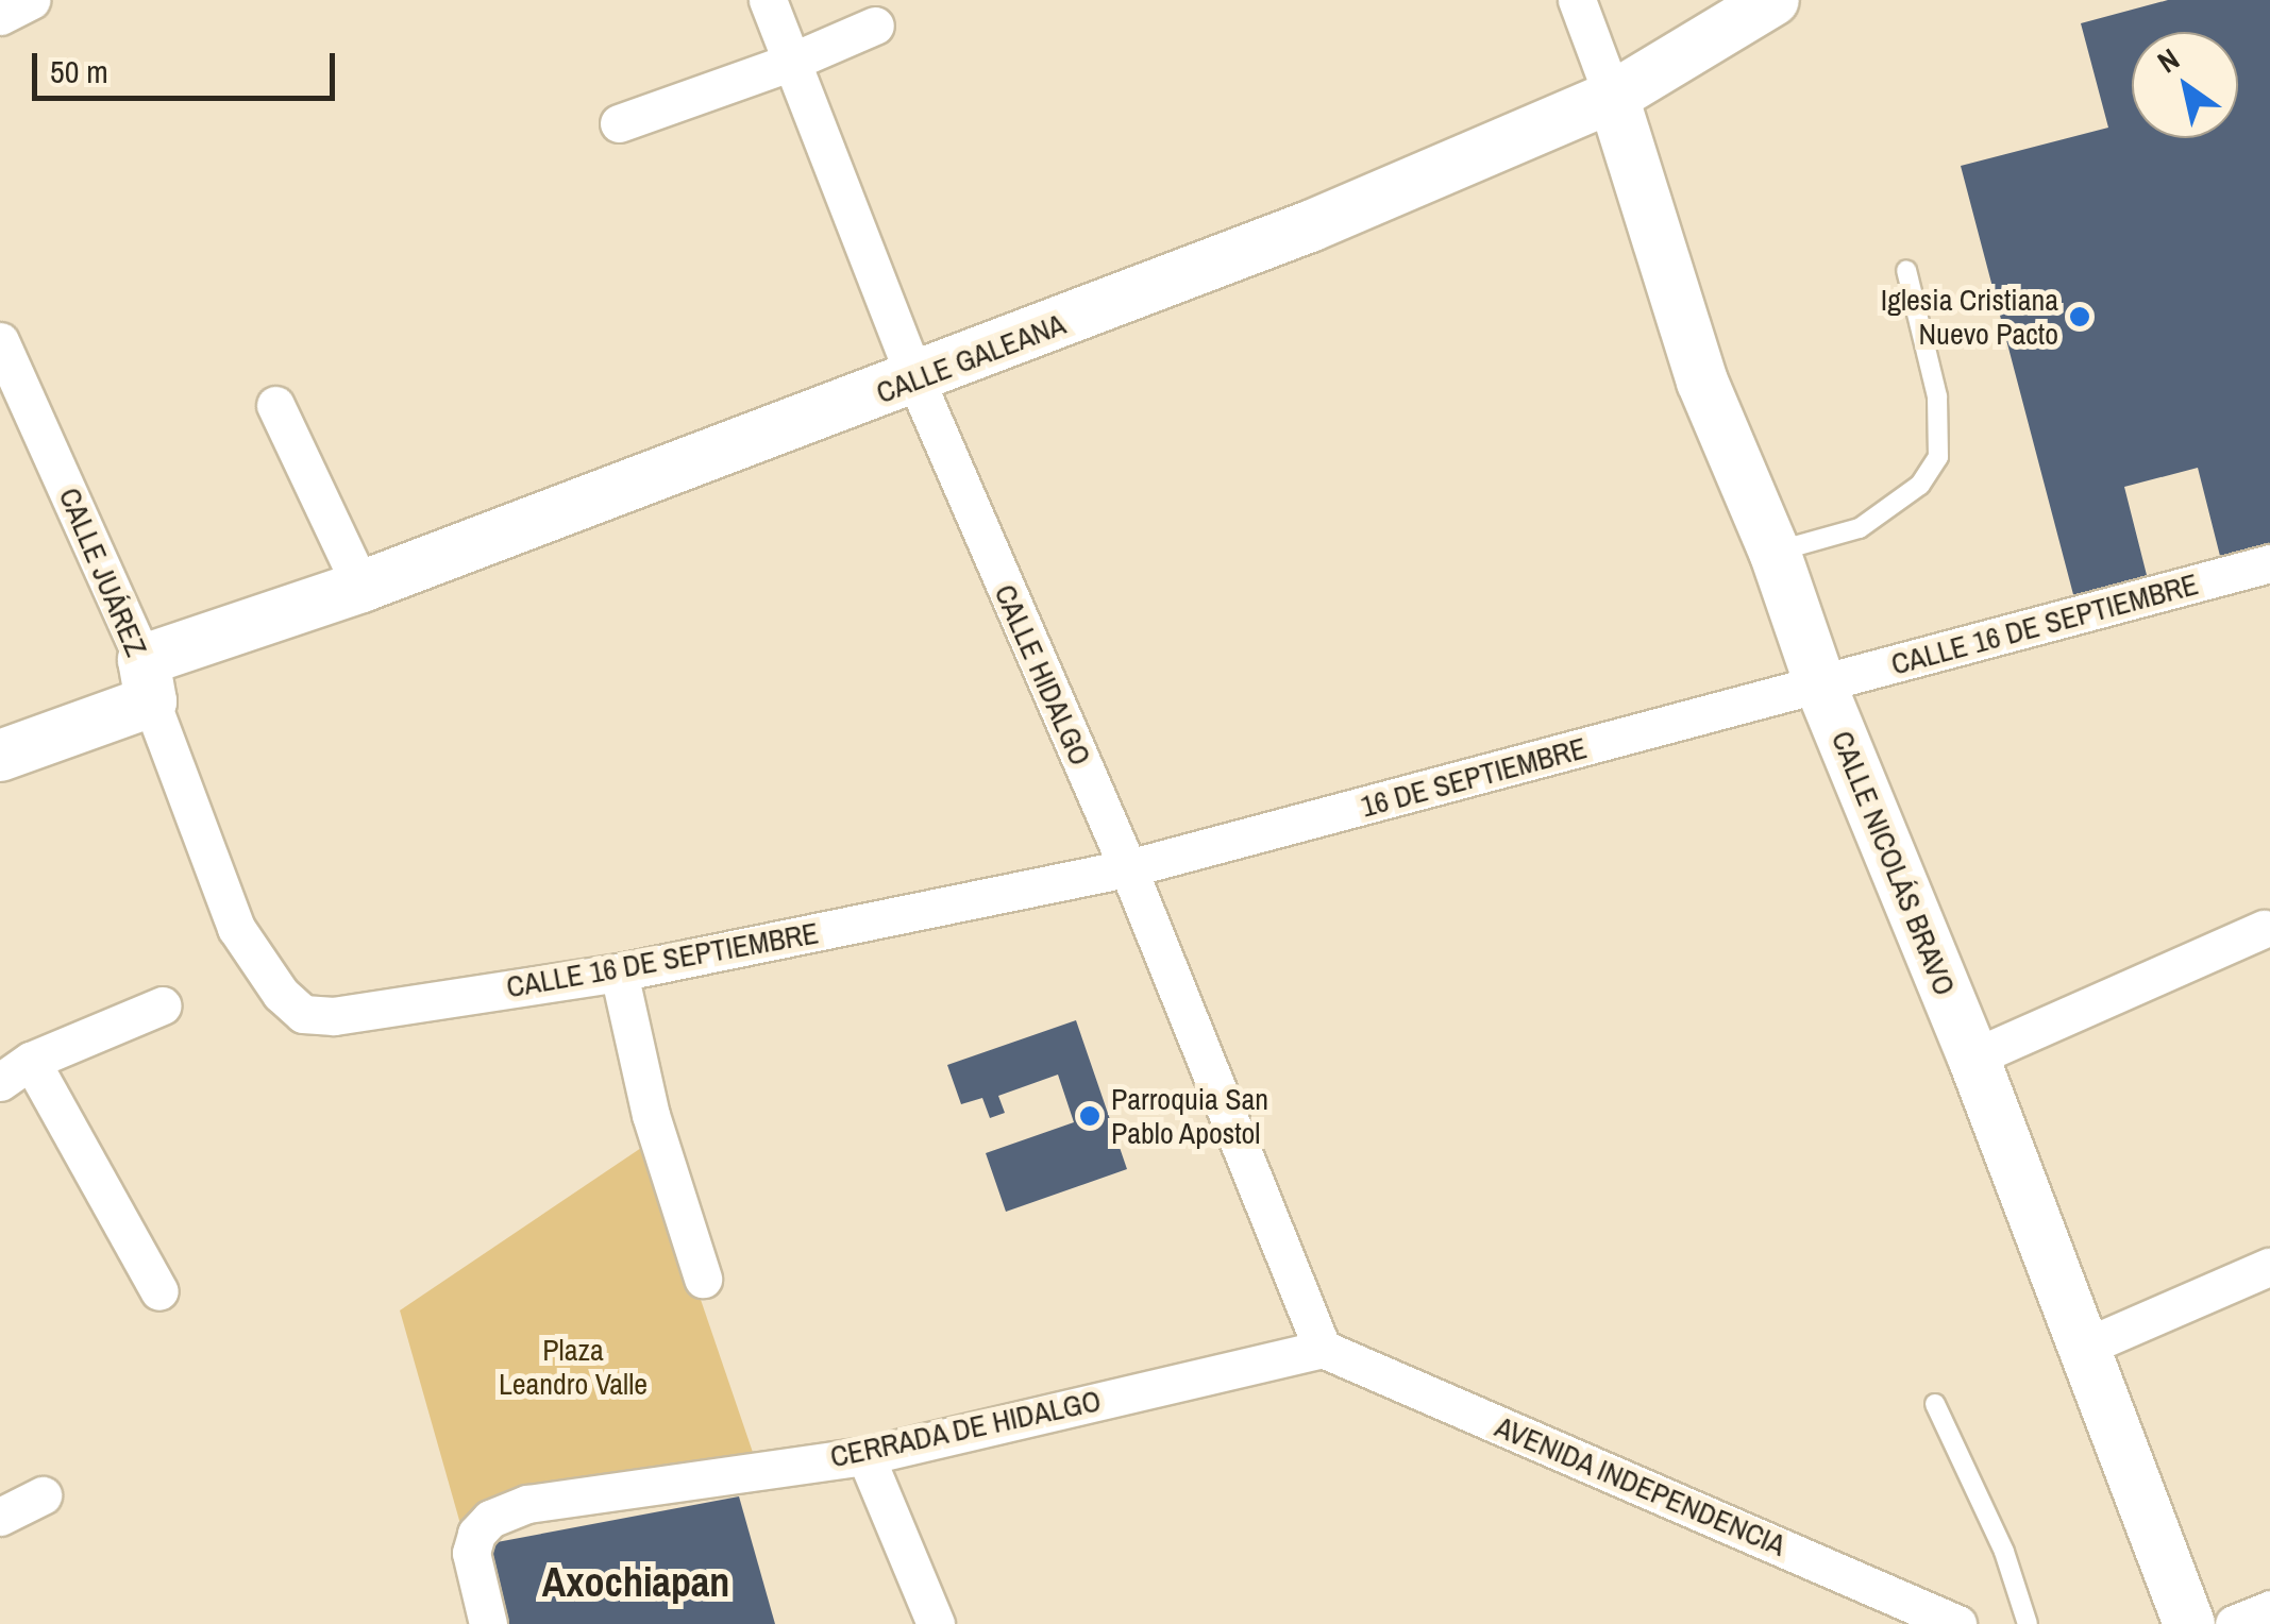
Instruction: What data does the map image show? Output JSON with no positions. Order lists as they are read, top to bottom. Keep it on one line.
{"streets":{"main road":["CALLE GALEANA","CALLE NICOLÁS BRAVO"],"street":["CALLE JUÁREZ","CALLE 16 DE SEPTIEMBRE","CALLE HIDALGO","16 DE SEPTIEMBRE","CERRADA DE HIDALGO","AVENIDA INDEPENDENCIA"]},"crossings":[["CALLE GALEANA","CALLE JUÁREZ"],["CALLE GALEANA","CALLE HIDALGO"],["CALLE GALEANA","CALLE NICOLÁS BRAVO"],["CALLE JUÁREZ","CALLE 16 DE SEPTIEMBRE"],["CALLE 16 DE SEPTIEMBRE","CALLE HIDALGO"],["CALLE 16 DE SEPTIEMBRE","16 DE SEPTIEMBRE"],["CALLE 16 DE SEPTIEMBRE","CALLE NICOLÁS BRAVO"],["CALLE HIDALGO","16 DE SEPTIEMBRE"],["CALLE HIDALGO","CERRADA DE HIDALGO"],["CALLE HIDALGO","AVENIDA INDEPENDENCIA"],["16 DE SEPTIEMBRE","CALLE NICOLÁS BRAVO"],["CERRADA DE HIDALGO","AVENIDA INDEPENDENCIA"]],"districts":["Axochiapan"],"parks":["Plaza Leandro Valle"],"places":["Iglesia Cristiana Nuevo Pacto","Parroquia San Pablo Apostol"],"scale_bar":"50 m","north":"top left"}
